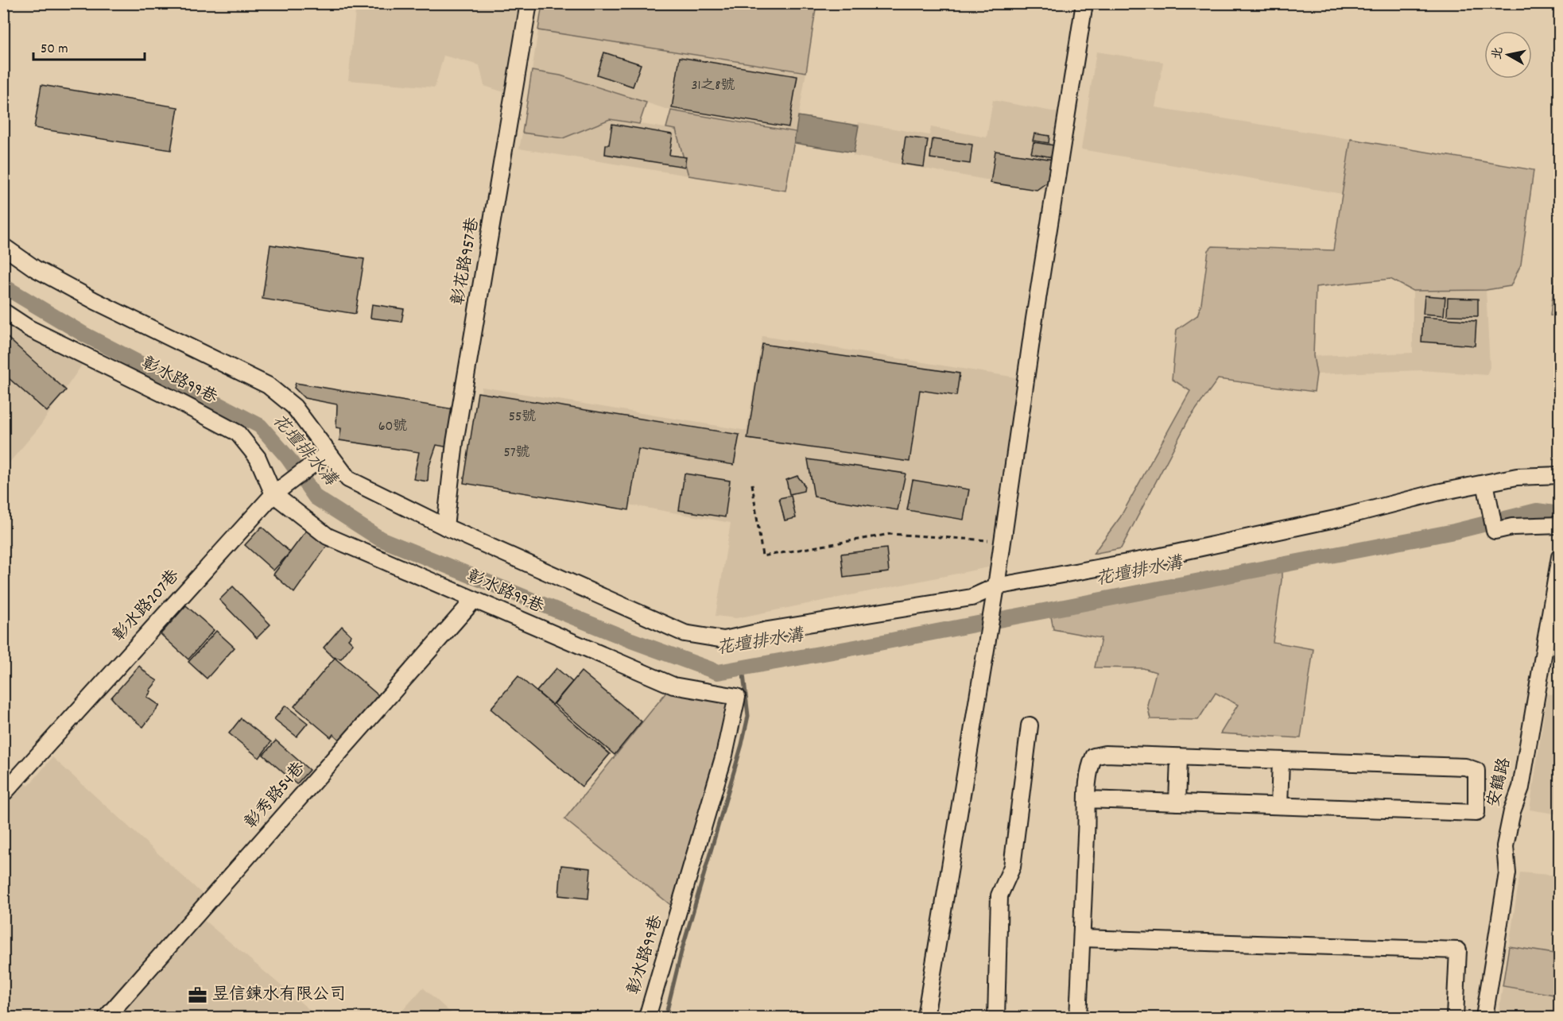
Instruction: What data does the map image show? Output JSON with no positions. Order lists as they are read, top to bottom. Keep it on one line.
{"streets":{"street":["彰花路957巷","彰水路99巷","彰水路207巷","安鶴路","彰秀路54巷"]},"crossings":[["彰水路99巷","彰水路207巷"],["彰水路99巷","彰秀路54巷"]],"water":["花壇排水溝"],"places":{"office":["昱信鍊水有限公司"]},"house_numbers":["31之8號","55號","60號","57號"],"scale_bar":"50 m","north":"left"}
